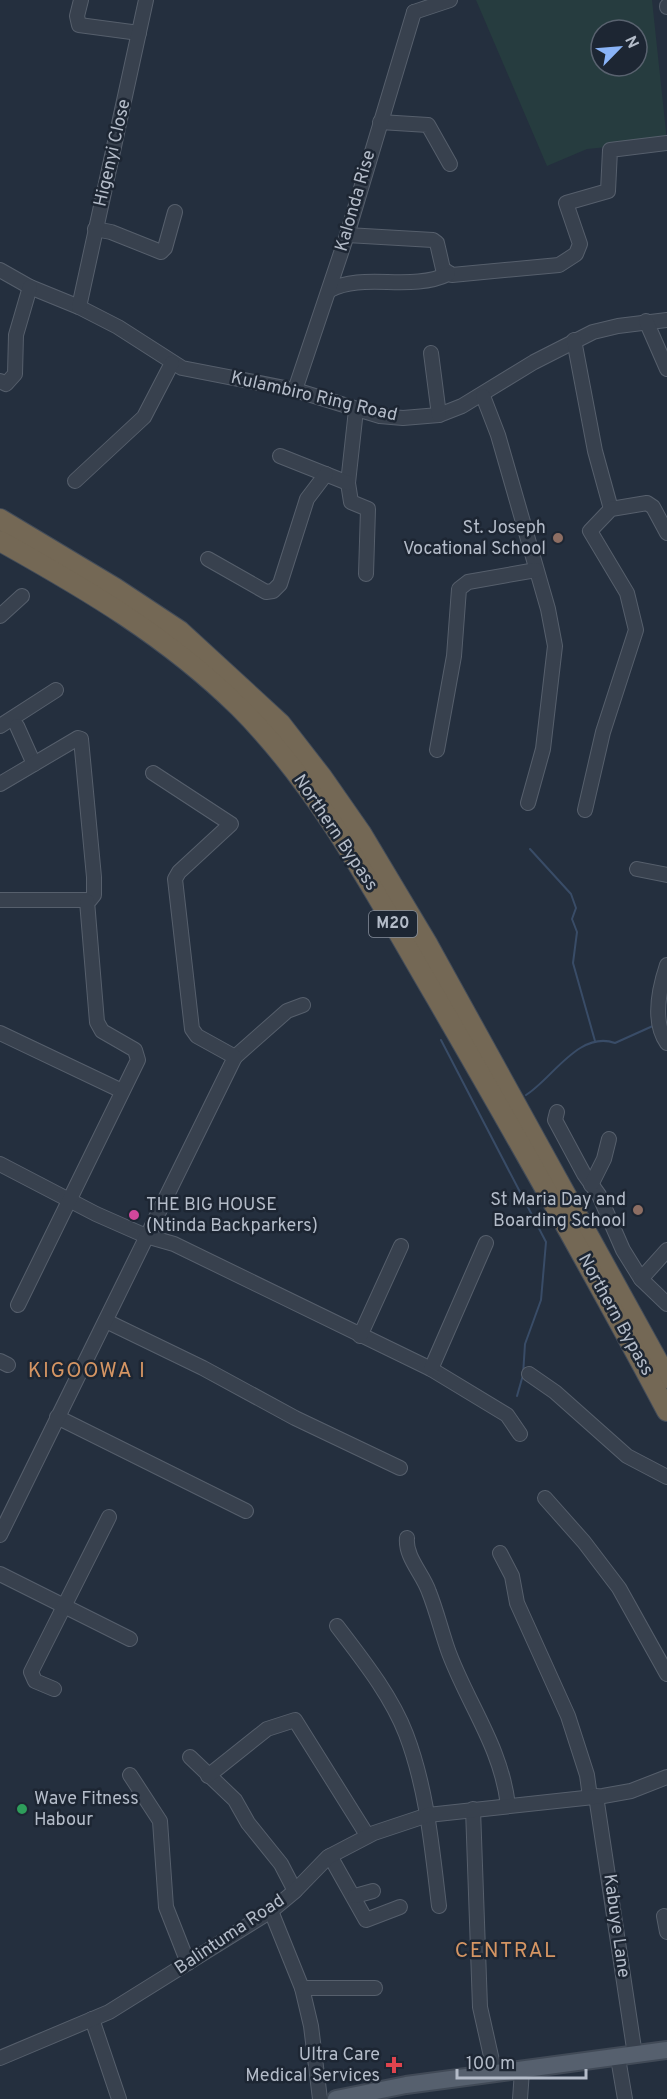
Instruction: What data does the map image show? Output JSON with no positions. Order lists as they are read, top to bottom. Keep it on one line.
{"streets":{"highway":["Northern Bypass","M20"],"street":["Higenyi Close","Kalonda Rise","Kulambiro Ring Road","Kabuye Lane","Balintuma Road"]},"crossings":[["Higenyi Close","Kulambiro Ring Road"],["Kalonda Rise","Kulambiro Ring Road"],["Kabuye Lane","Balintuma Road"]],"districts":["KIGOOWA I","CENTRAL"],"places":{"other":["St. Joseph Vocational School","St Maria Day and Boarding School","THE BIG HOUSE (Ntinda Backparkers)","Wave Fitness Habour"],"health":["Ultra Care Medical Services"]},"scale_bar":"100 m","north":"top right"}
